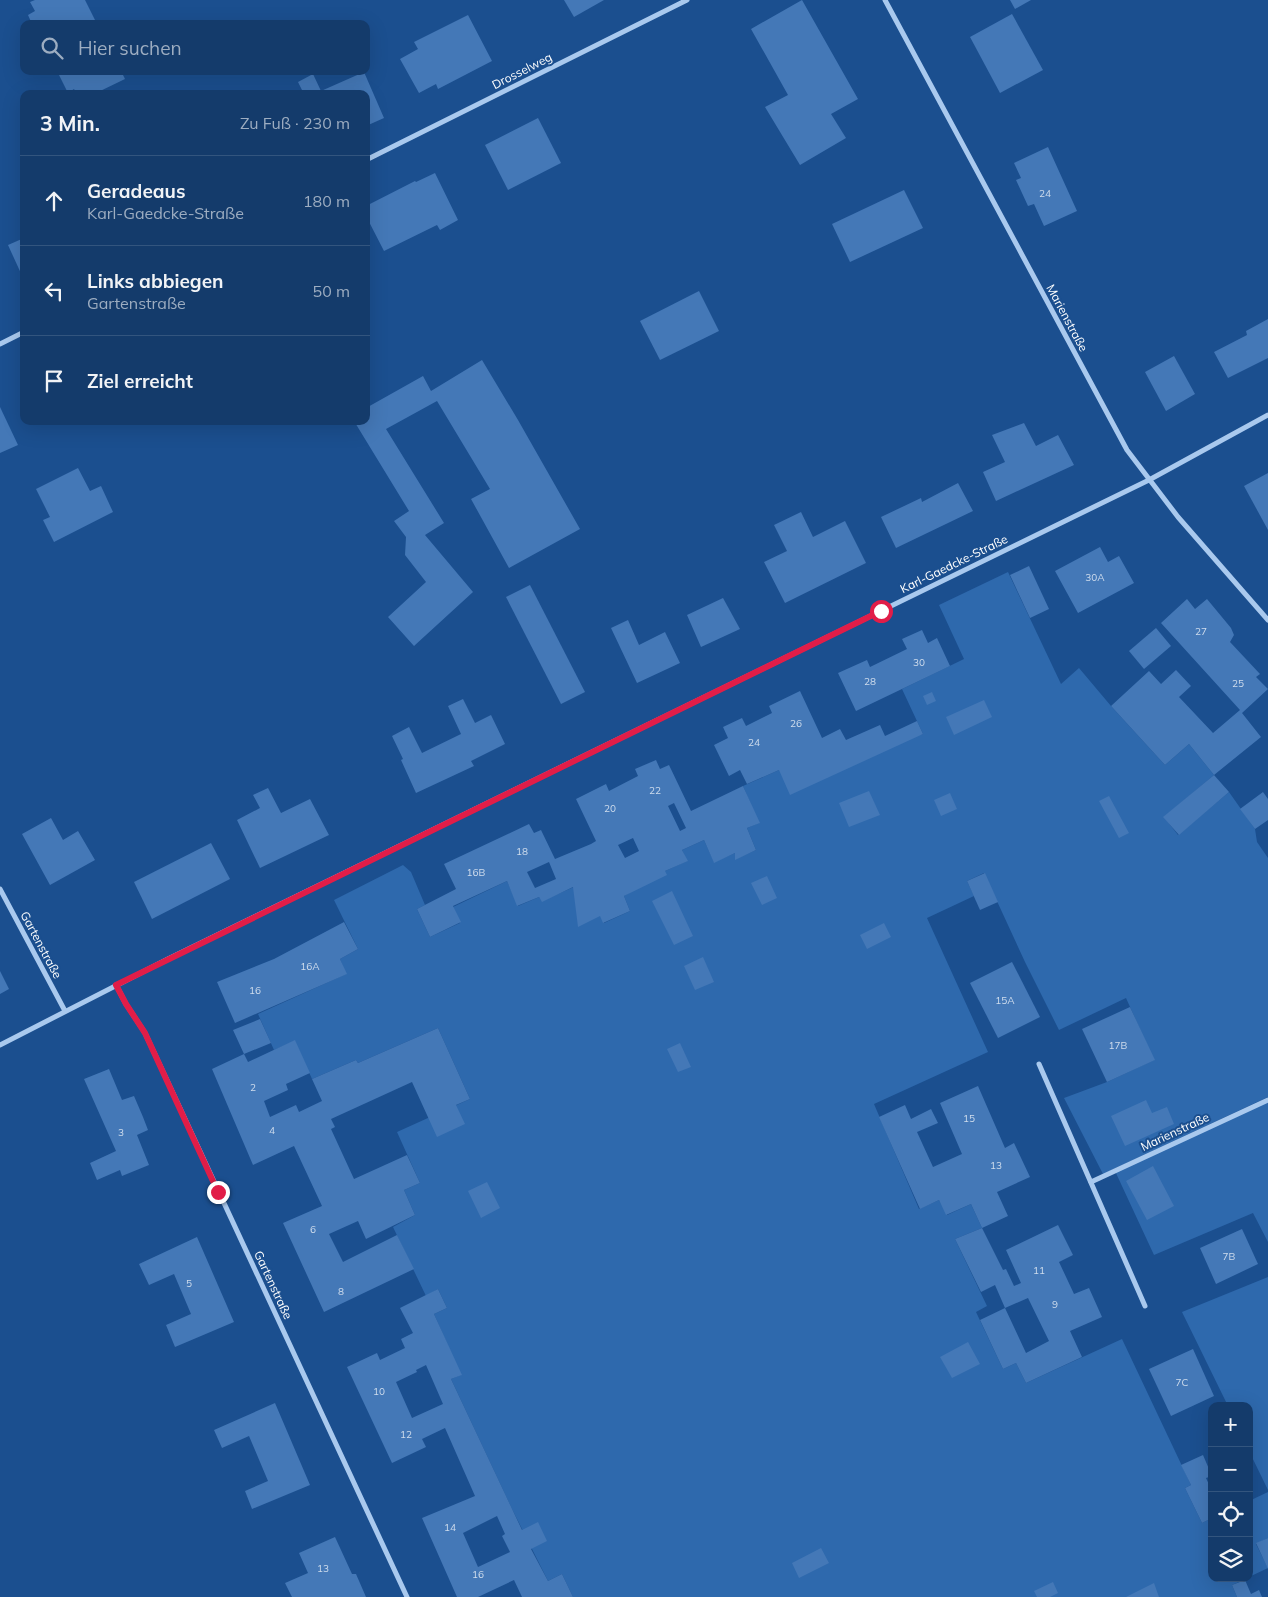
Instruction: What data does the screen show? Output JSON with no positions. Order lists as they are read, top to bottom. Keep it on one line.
{"streets":{"street":["Drosselweg","Marienstraße","Karl-Gaedcke-Straße","Gartenstraße"]},"crossings":[["Marienstraße","Karl-Gaedcke-Straße"],["Karl-Gaedcke-Straße","Gartenstraße"]],"house_numbers":["24","30A","27","30","28","25","26","24","22","20","18","16B","16A","16","15A","17B","2","15","4","3","13","6","7B","11","5","8","9","7C","10","12","14","13","16"],"page":{"search":"Hier suchen","heading":["3 Min.","Zu Fuß · 230 m"],"list":[["Geradeaus","Karl-Gaedcke-Straße","180 m"],["Links abbiegen","Gartenstraße","50 m"],"Ziel erreicht"],"map_buttons":["+","−"]}}
